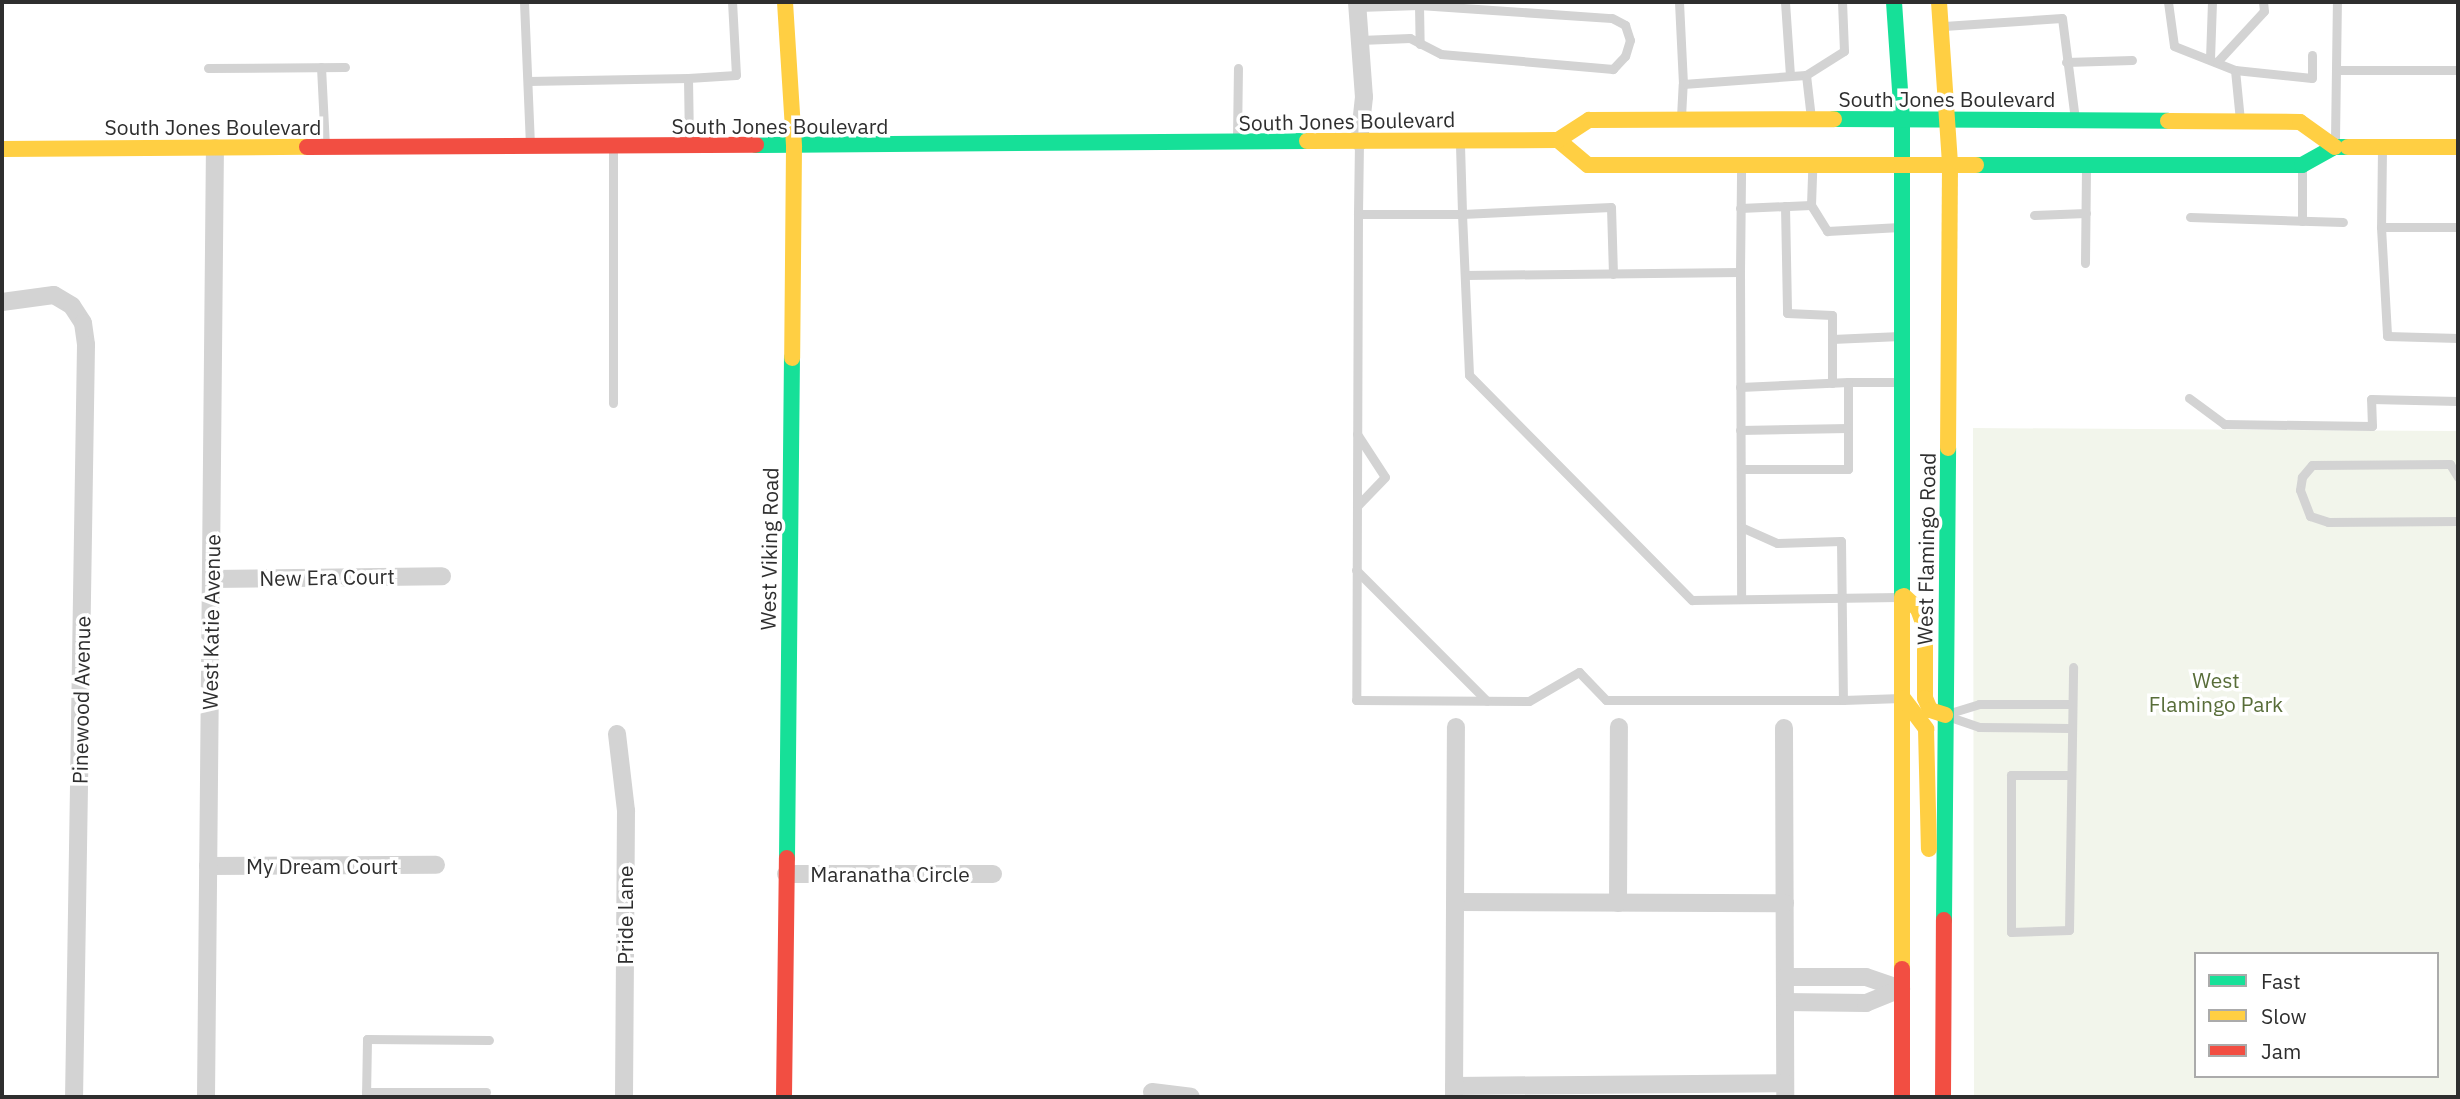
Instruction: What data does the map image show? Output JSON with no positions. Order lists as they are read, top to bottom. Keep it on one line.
{"streets":{"main road":["South Jones Boulevard","West Viking Road","West Flamingo Road"],"street":["New Era Court","West Katie Avenue","Pinewood Avenue","My Dream Court","Maranatha Circle","Pride Lane"]},"crossings":[["South Jones Boulevard","West Viking Road"],["South Jones Boulevard","West Flamingo Road"],["South Jones Boulevard","West Katie Avenue"],["West Viking Road","Maranatha Circle"],["New Era Court","West Katie Avenue"],["West Katie Avenue","My Dream Court"]],"parks":["West Flamingo Park"],"legend":["Fast","Slow","Jam"]}
